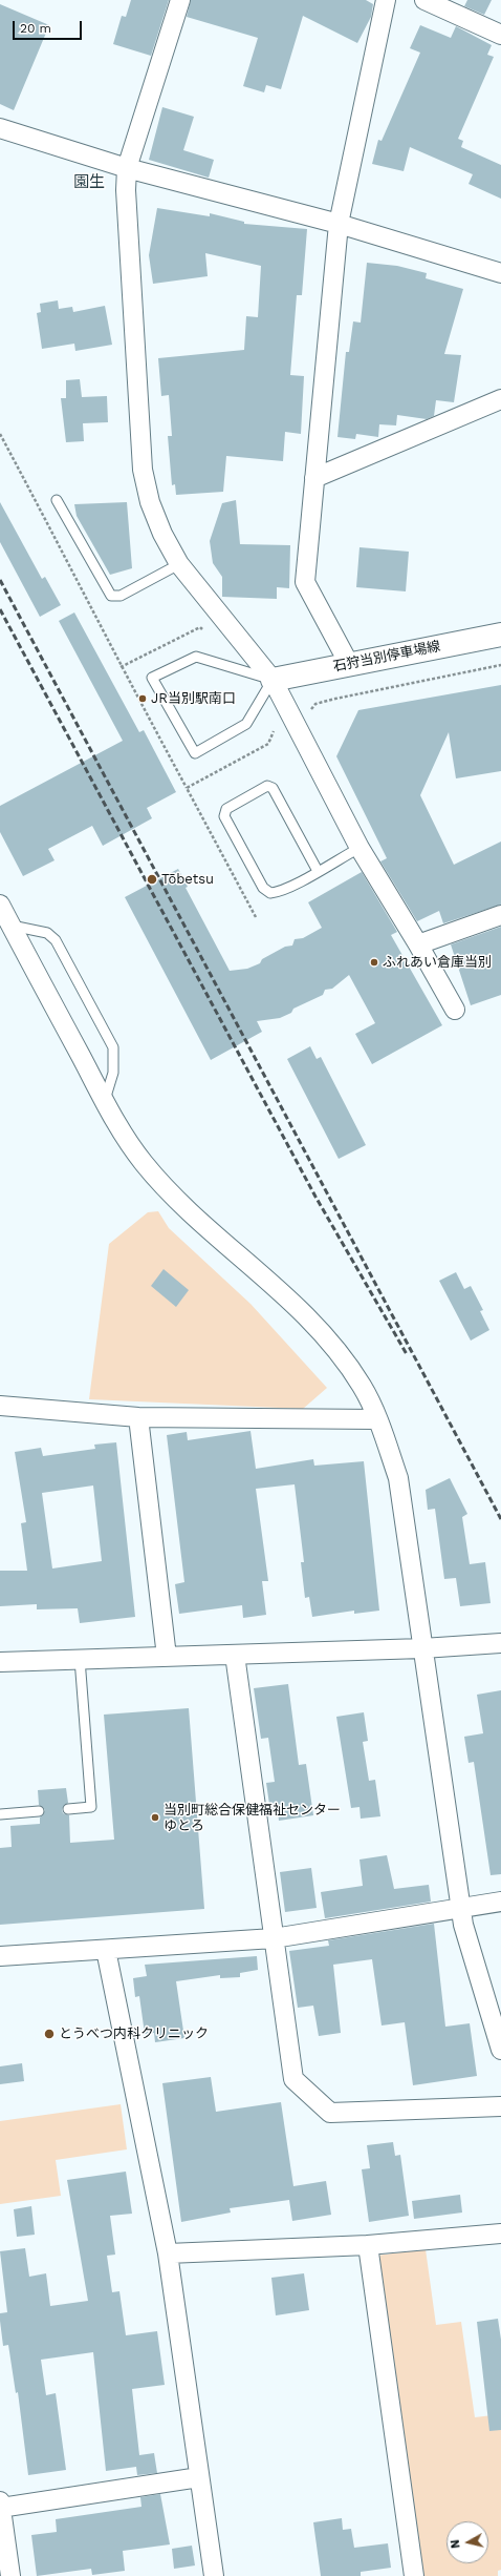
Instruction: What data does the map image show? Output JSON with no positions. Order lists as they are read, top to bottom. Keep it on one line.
{"streets":{"main road":["石狩当別停車場線"]},"districts":["園生"],"places":["JR当別駅南口","Tōbetsu","ふれあい倉庫当別","当別町総合保健福祉センター ゆとろ","とうべつ内科クリニック"],"scale_bar":"20 m","north":"left"}
